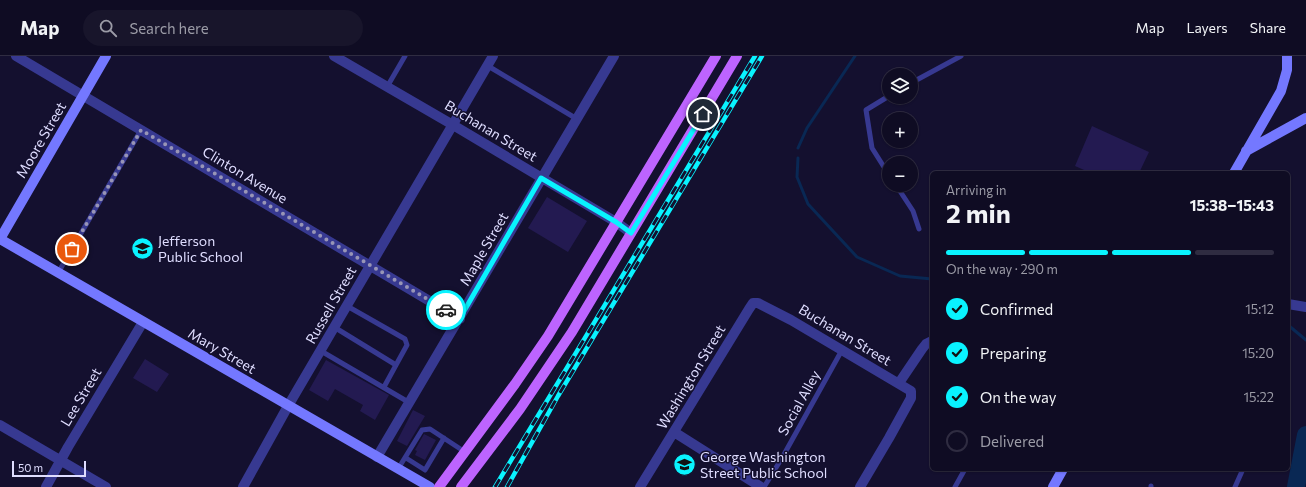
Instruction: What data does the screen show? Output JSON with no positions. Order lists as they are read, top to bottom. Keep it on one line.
{"streets":{"main road":["Moore Street","Mary Street"],"street":["Buchanan Street","Clinton Avenue","Maple Street","Russell Street","Washington Street","Lee Street"],"lane":["Social Alley"]},"crossings":[["Buchanan Street","Maple Street"],["Buchanan Street","Russell Street"],["Buchanan Street","Washington Street"],["Buchanan Street","Social Alley"],["Moore Street","Clinton Avenue"],["Moore Street","Mary Street"],["Clinton Avenue","Maple Street"],["Clinton Avenue","Russell Street"],["Maple Street","Mary Street"],["Russell Street","Mary Street"],["Mary Street","Lee Street"]],"places":{"school or university":["Jefferson Public School","George Washington Street Public School"]},"scale_bar":"50 m","page":{"header":"Map","search":"Search here","nav":["Map","Layers","Share"],"map_buttons":["+","−"],"heading":["2 min","Arriving in","15:38–15:43"],"bar":"On the way · 290 m","list":[["Confirmed","15:12"],["Preparing","15:20"],["On the way","15:22"],"Delivered"],"scale":"50 m"}}
